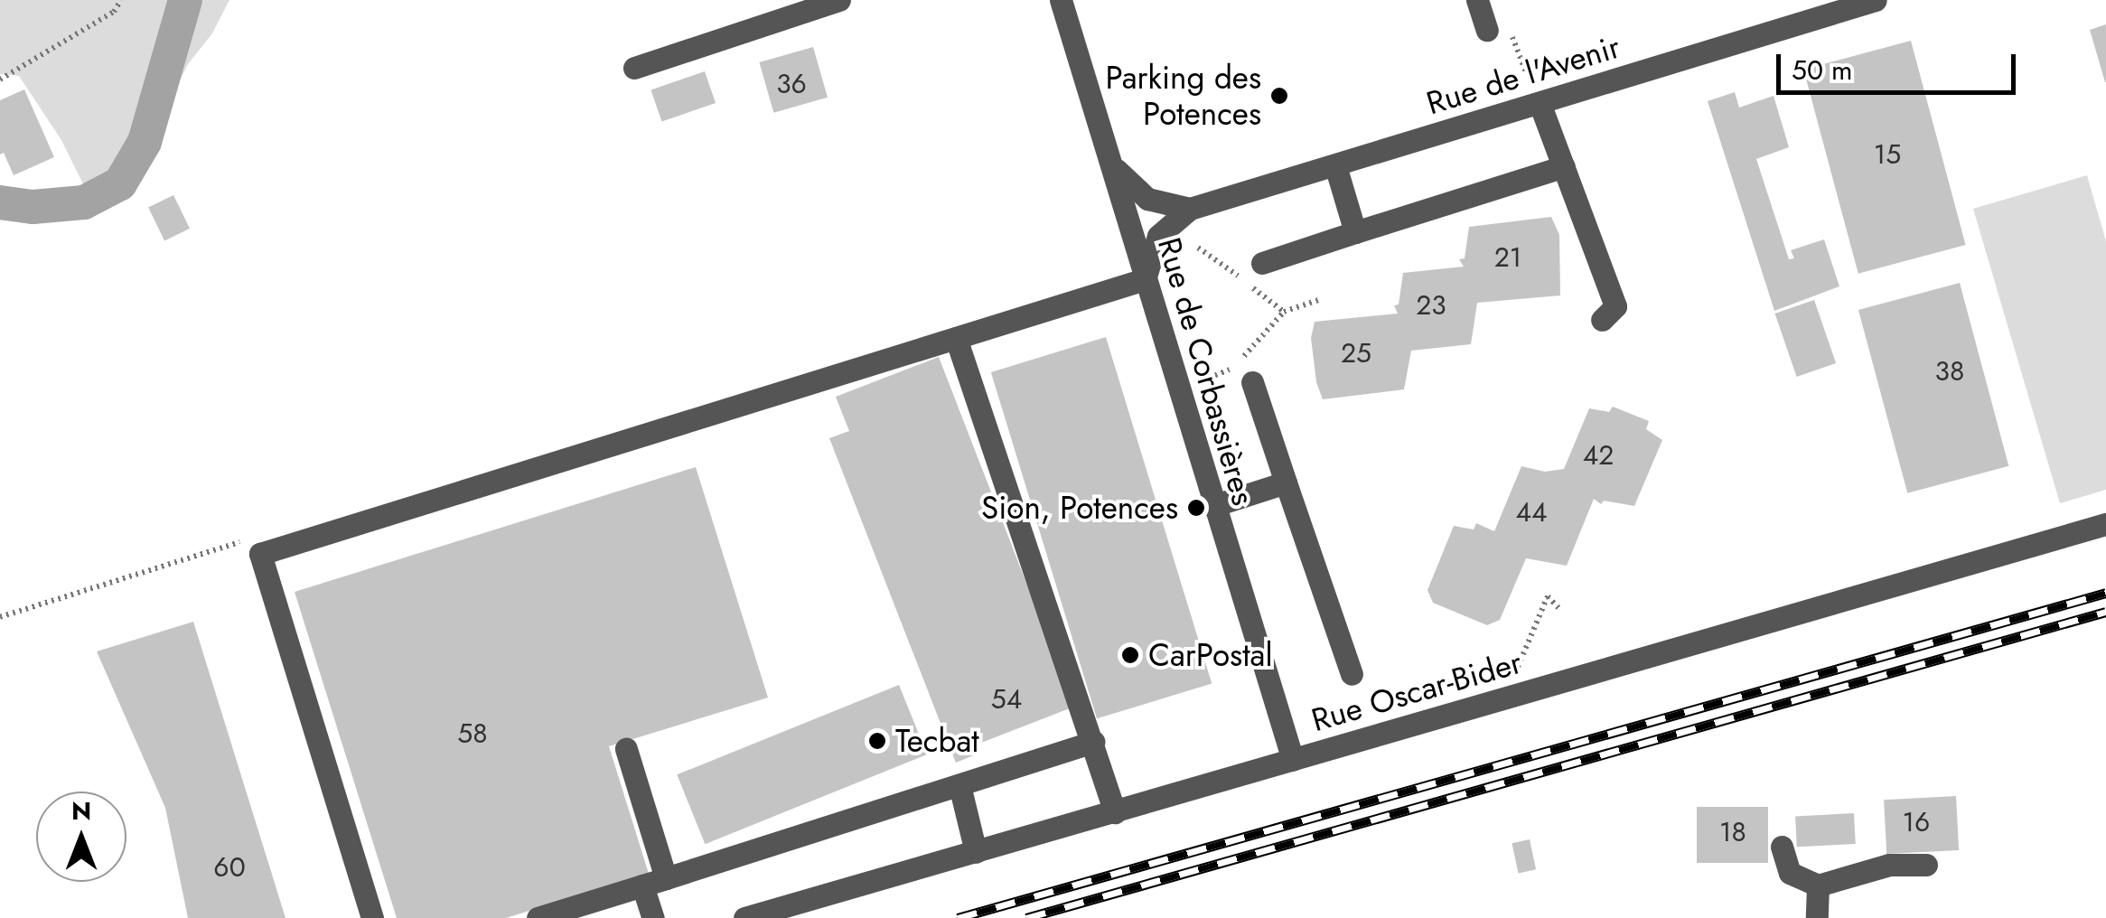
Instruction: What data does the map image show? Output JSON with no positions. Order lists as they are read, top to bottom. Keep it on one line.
{"streets":{"street":["Rue de l'Avenir","Rue de Corbassières","Rue Oscar-Bider"]},"crossings":[["Rue de l'Avenir","Rue de Corbassières"],["Rue de Corbassières","Rue Oscar-Bider"]],"places":["Parking des Potences","Sion, Potences","CarPostal","Tecbat"],"house_numbers":["36","15","21","23","25","38","42","44","54","58","16","18","60"],"scale_bar":"50 m","north":"top"}
